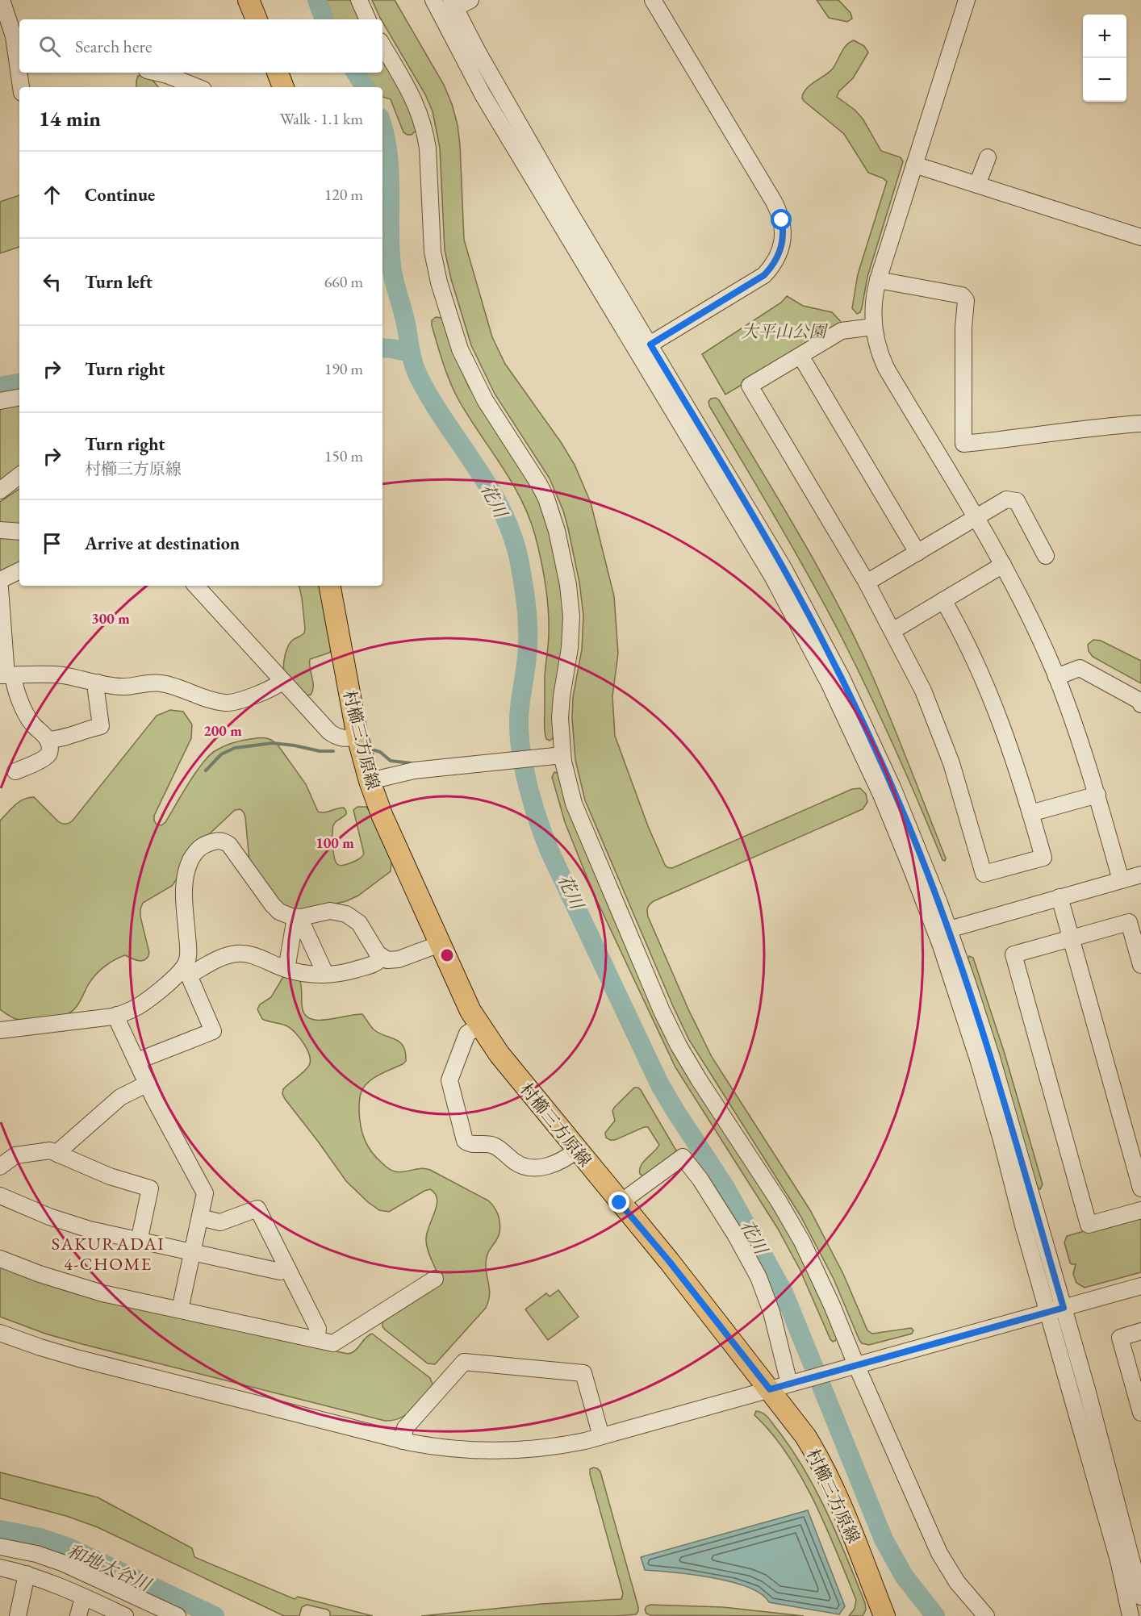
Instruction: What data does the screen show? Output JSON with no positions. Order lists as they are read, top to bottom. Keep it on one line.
{"streets":{"main road":["村櫛三方原線"]},"districts":["SAKURADAI 4-CHOME"],"water":["花川","和地大谷川"],"parks":["大平山公園"],"page":{"map_buttons":["+","−"],"search":"Search here","heading":["14 min","Walk · 1.1 km"],"list":[["Continue","120 m"],["Turn left","660 m"],["Turn right","190 m"],["Turn right","村櫛三方原線","150 m"],"Arrive at destination"]},"rings":["300 m","200 m","100 m"]}
